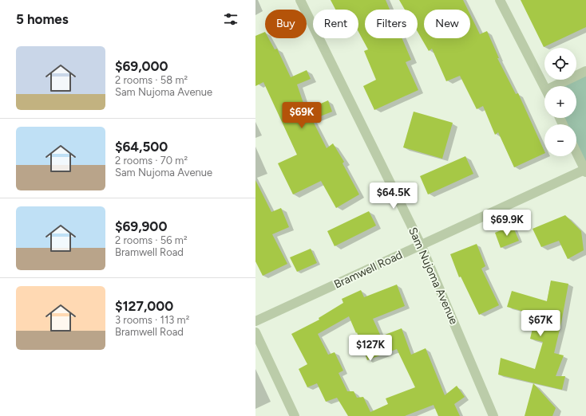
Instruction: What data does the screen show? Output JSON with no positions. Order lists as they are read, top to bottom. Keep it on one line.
{"streets":{"street":["Bramwell Road","Sam Nujoma Avenue"]},"crossings":[["Bramwell Road","Sam Nujoma Avenue"]],"page":{"heading":"5 homes","chip":["Buy","Rent","Filters","New"],"list":[{"name":"$69,000","note":"2 rooms · 58 m² · Sam Nujoma Avenue"},{"name":"$64,500","note":"2 rooms · 70 m² · Sam Nujoma Avenue"},{"name":"$69,900","note":"2 rooms · 56 m² · Bramwell Road"},{"name":"$127,000","note":"3 rooms · 113 m² · Bramwell Road"}],"map_buttons":["+","−"],"price":["$69K","$64.5K","$69.9K","$67K","$127K"]}}
